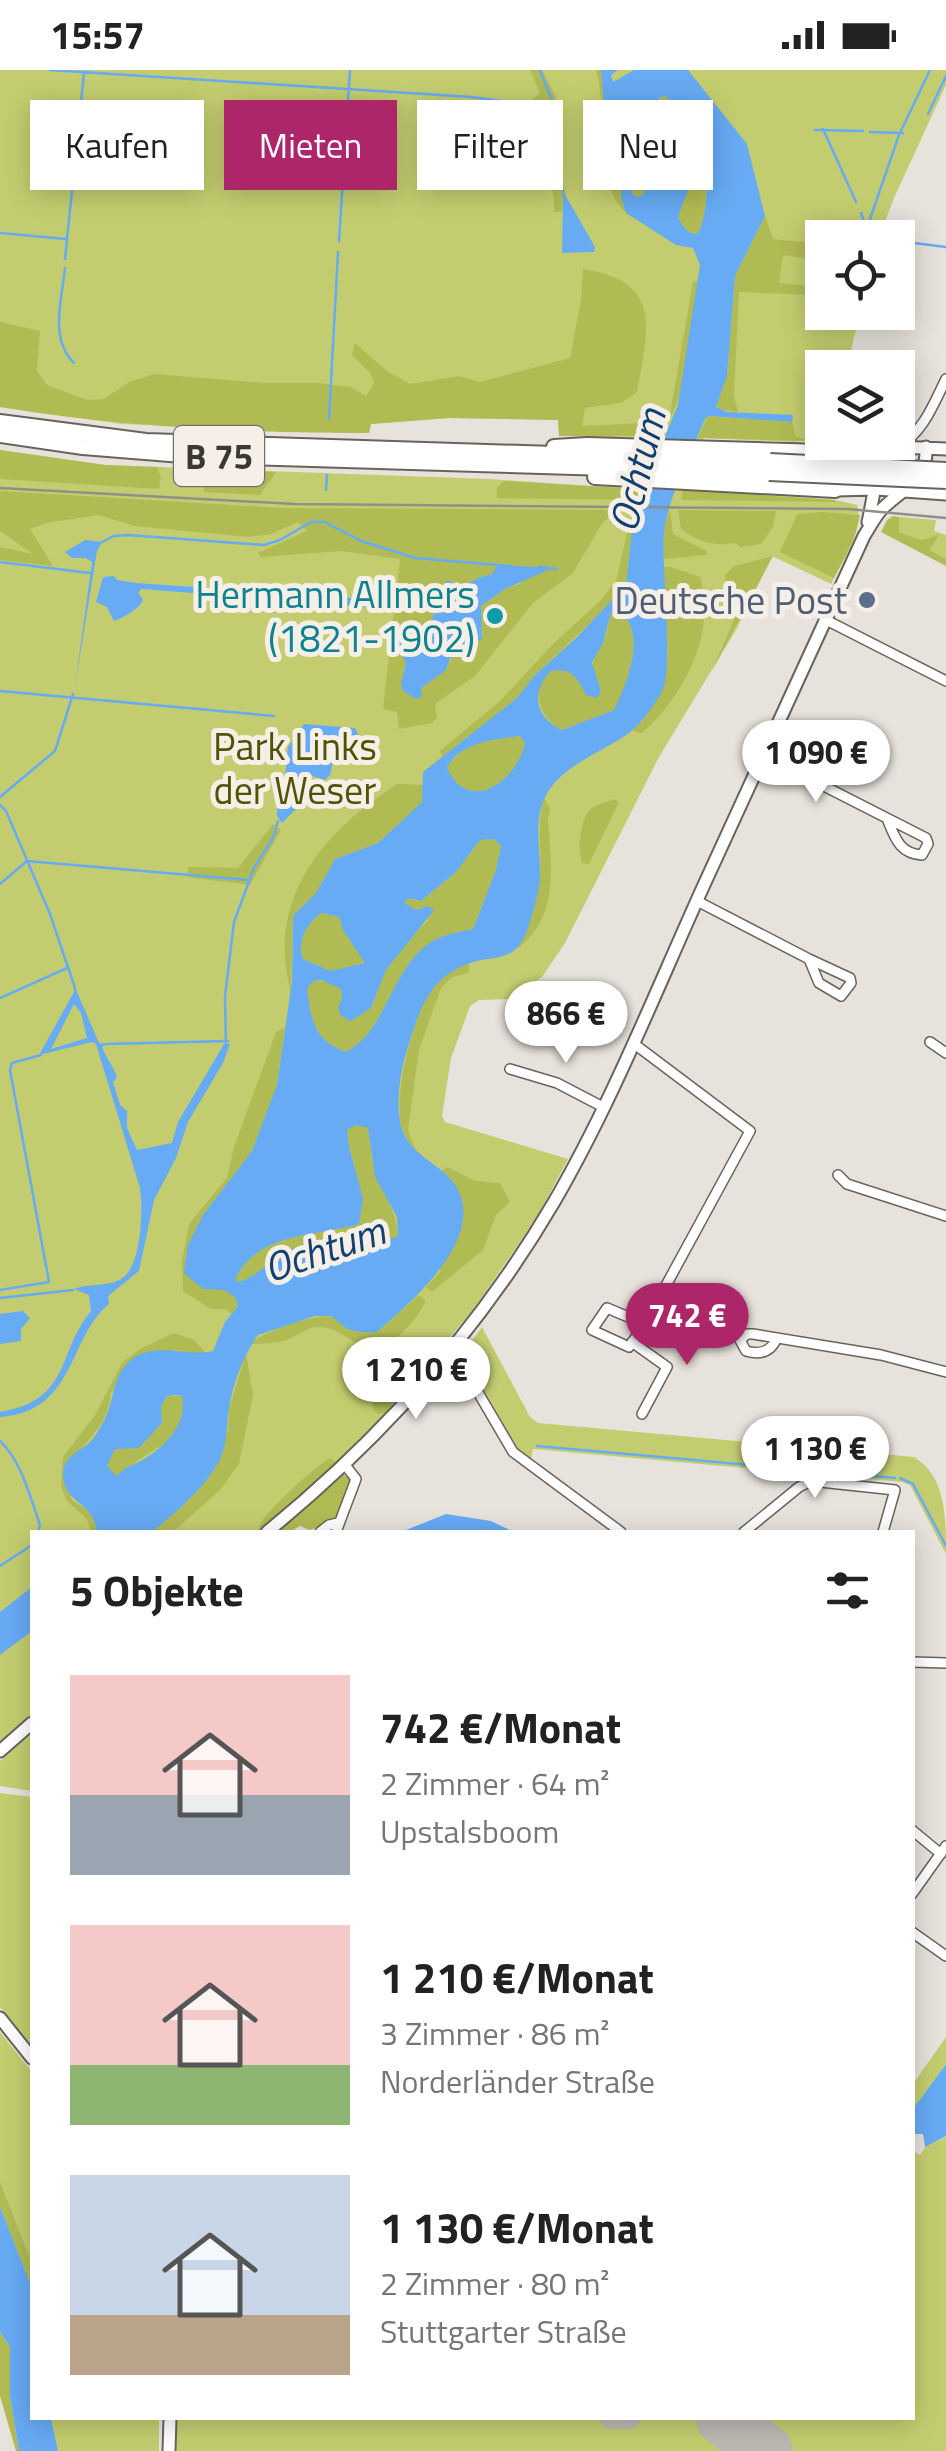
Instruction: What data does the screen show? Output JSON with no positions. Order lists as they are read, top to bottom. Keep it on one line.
{"streets":{"highway":["B 75"]},"water":["Ochtum"],"parks":["Park Links der Weser"],"places":["Deutsche Post","Hermann Allmers (1821-1902)"],"page":{"status":"15:57","chip":["Kaufen","Mieten","Filter","Neu"],"price":["1 090 €","866 €","742 €","1 210 €","1 130 €"],"heading":"5 Objekte","list":[{"name":"742 €/Monat","note":"2 Zimmer · 64 m² · Upstalsboom"},{"name":"1 210 €/Monat","note":"3 Zimmer · 86 m² · Norderländer Straße"},{"name":"1 130 €/Monat","note":"2 Zimmer · 80 m² · Stuttgarter Straße"}]}}
